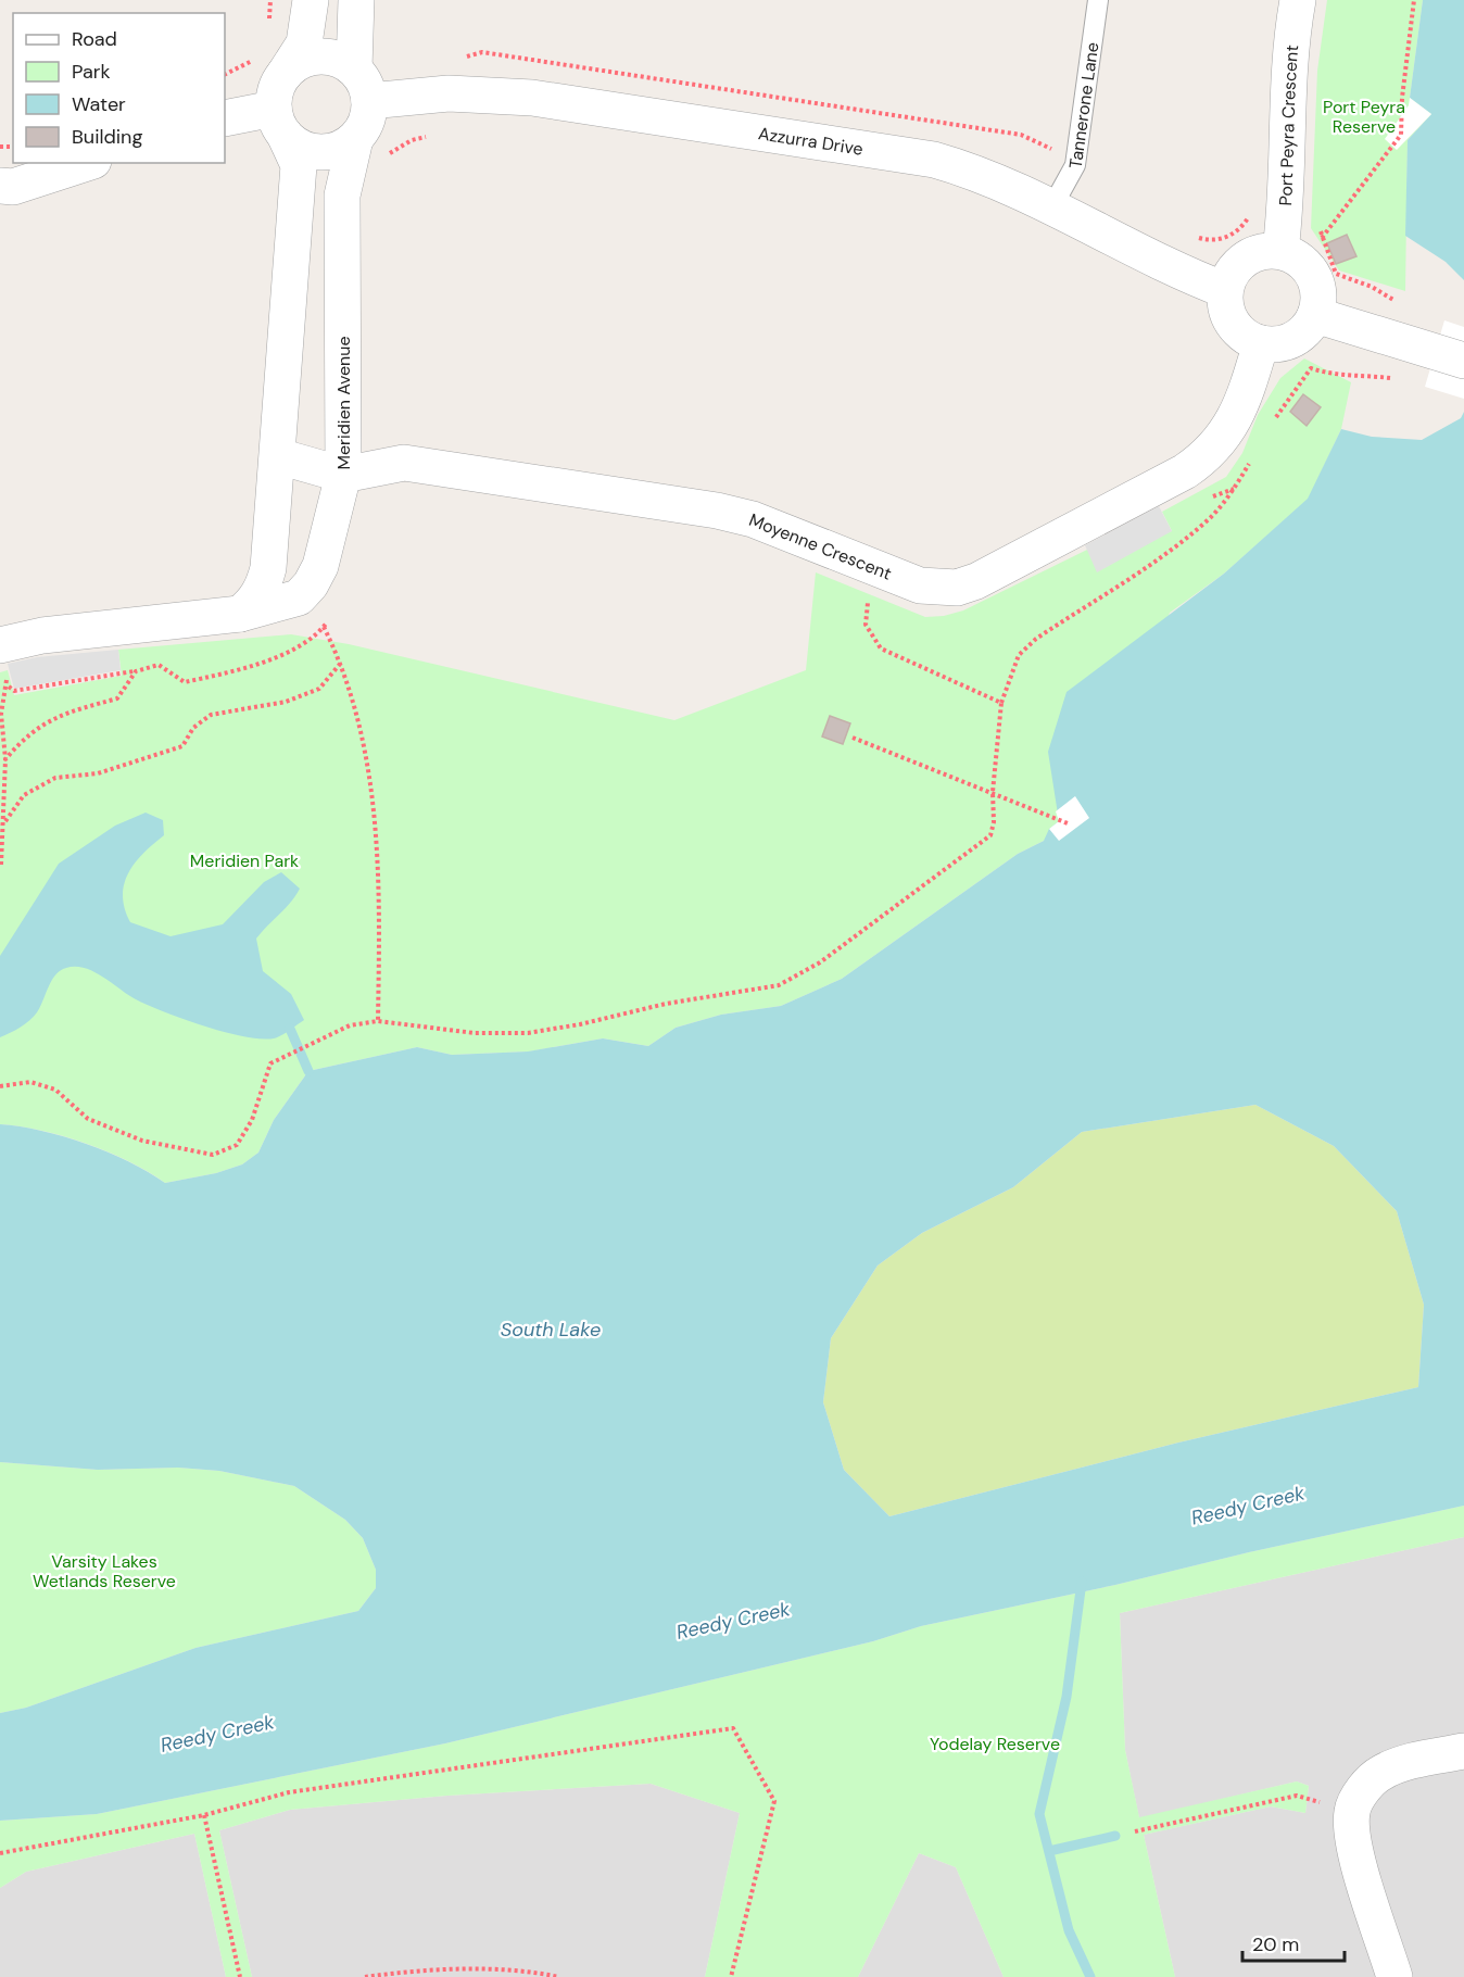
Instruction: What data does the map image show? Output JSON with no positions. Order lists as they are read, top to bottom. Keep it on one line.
{"streets":{"street":["Port Peyra Crescent","Azzurra Drive","Meridien Avenue","Moyenne Crescent"],"lane":["Tannerone Lane"]},"crossings":[["Tannerone Lane","Azzurra Drive"],["Port Peyra Crescent","Azzurra Drive"],["Port Peyra Crescent","Moyenne Crescent"],["Azzurra Drive","Meridien Avenue"],["Azzurra Drive","Moyenne Crescent"],["Meridien Avenue","Moyenne Crescent"]],"water":["South Lake","Reedy Creek"],"parks":["Port Peyra Reserve","Meridien Park","Varsity Lakes Wetlands Reserve","Yodelay Reserve"],"legend":["Road","Park","Water","Building"],"scale_bar":"20 m"}
